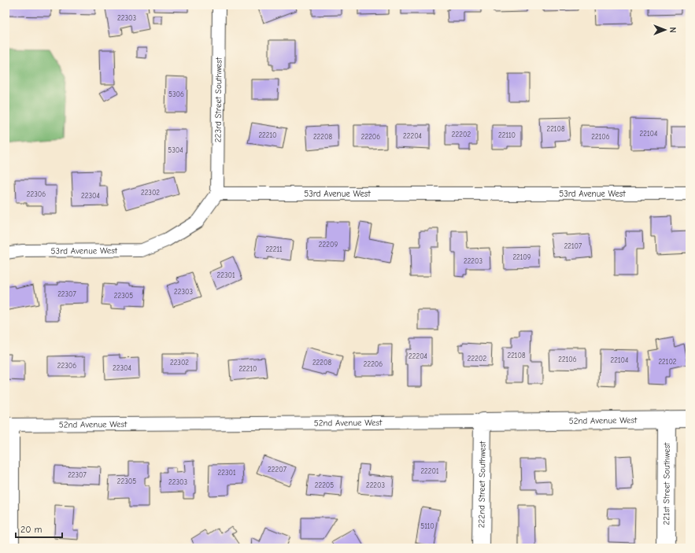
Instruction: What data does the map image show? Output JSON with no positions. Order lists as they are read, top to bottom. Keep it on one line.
{"streets":{"street":["223rd Street Southwest","53rd Avenue West","52nd Avenue West","221st Street Southwest","222nd Street Southwest"]},"crossings":[["223rd Street Southwest","53rd Avenue West"],["52nd Avenue West","221st Street Southwest"],["52nd Avenue West","222nd Street Southwest"]],"house_numbers":["22303","5306","22108","22104","22202","22210","22110","22204","22208","22206","22106","5304","22302","22306","22304","22209","22107","22211","22109","22203","22301","22303","22307","22305","22108","22204","22202","22106","22104","22102","22302","22208","22206","22306","22304","22210","22207","22201","22301","22307","22305","22303","22205","22203","5110"],"scale_bar":"20 m","north":"right"}
